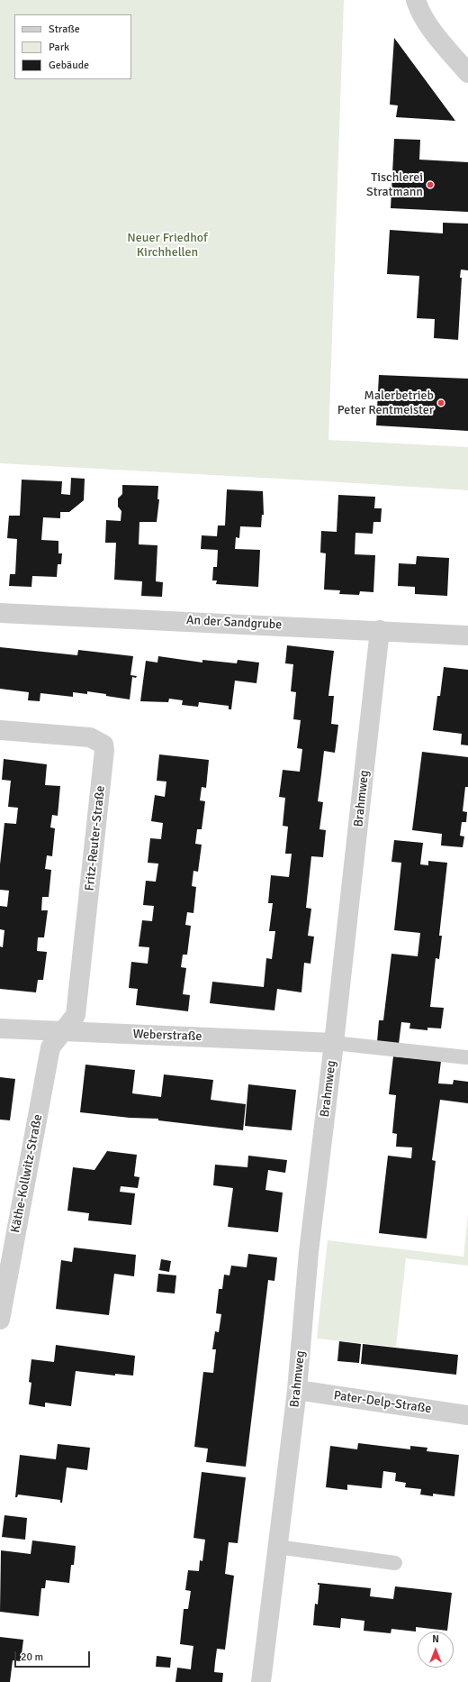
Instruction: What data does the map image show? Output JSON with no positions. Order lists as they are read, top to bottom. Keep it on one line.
{"streets":{"street":["An der Sandgrube","Brahmweg","Fritz-Reuter-Straße","Weberstraße","Käthe-Kollwitz-Straße","Pater-Delp-Straße"]},"crossings":[["An der Sandgrube","Brahmweg"],["Brahmweg","Weberstraße"],["Brahmweg","Pater-Delp-Straße"],["Fritz-Reuter-Straße","Weberstraße"],["Fritz-Reuter-Straße","Käthe-Kollwitz-Straße"],["Weberstraße","Käthe-Kollwitz-Straße"]],"parks":["Neuer Friedhof Kirchhellen"],"places":["Tischlerei Stratmann","Malerbetrieb Peter Rentmeister"],"legend":["Straße","Park","Gebäude"],"scale_bar":"20 m","north":"top"}
